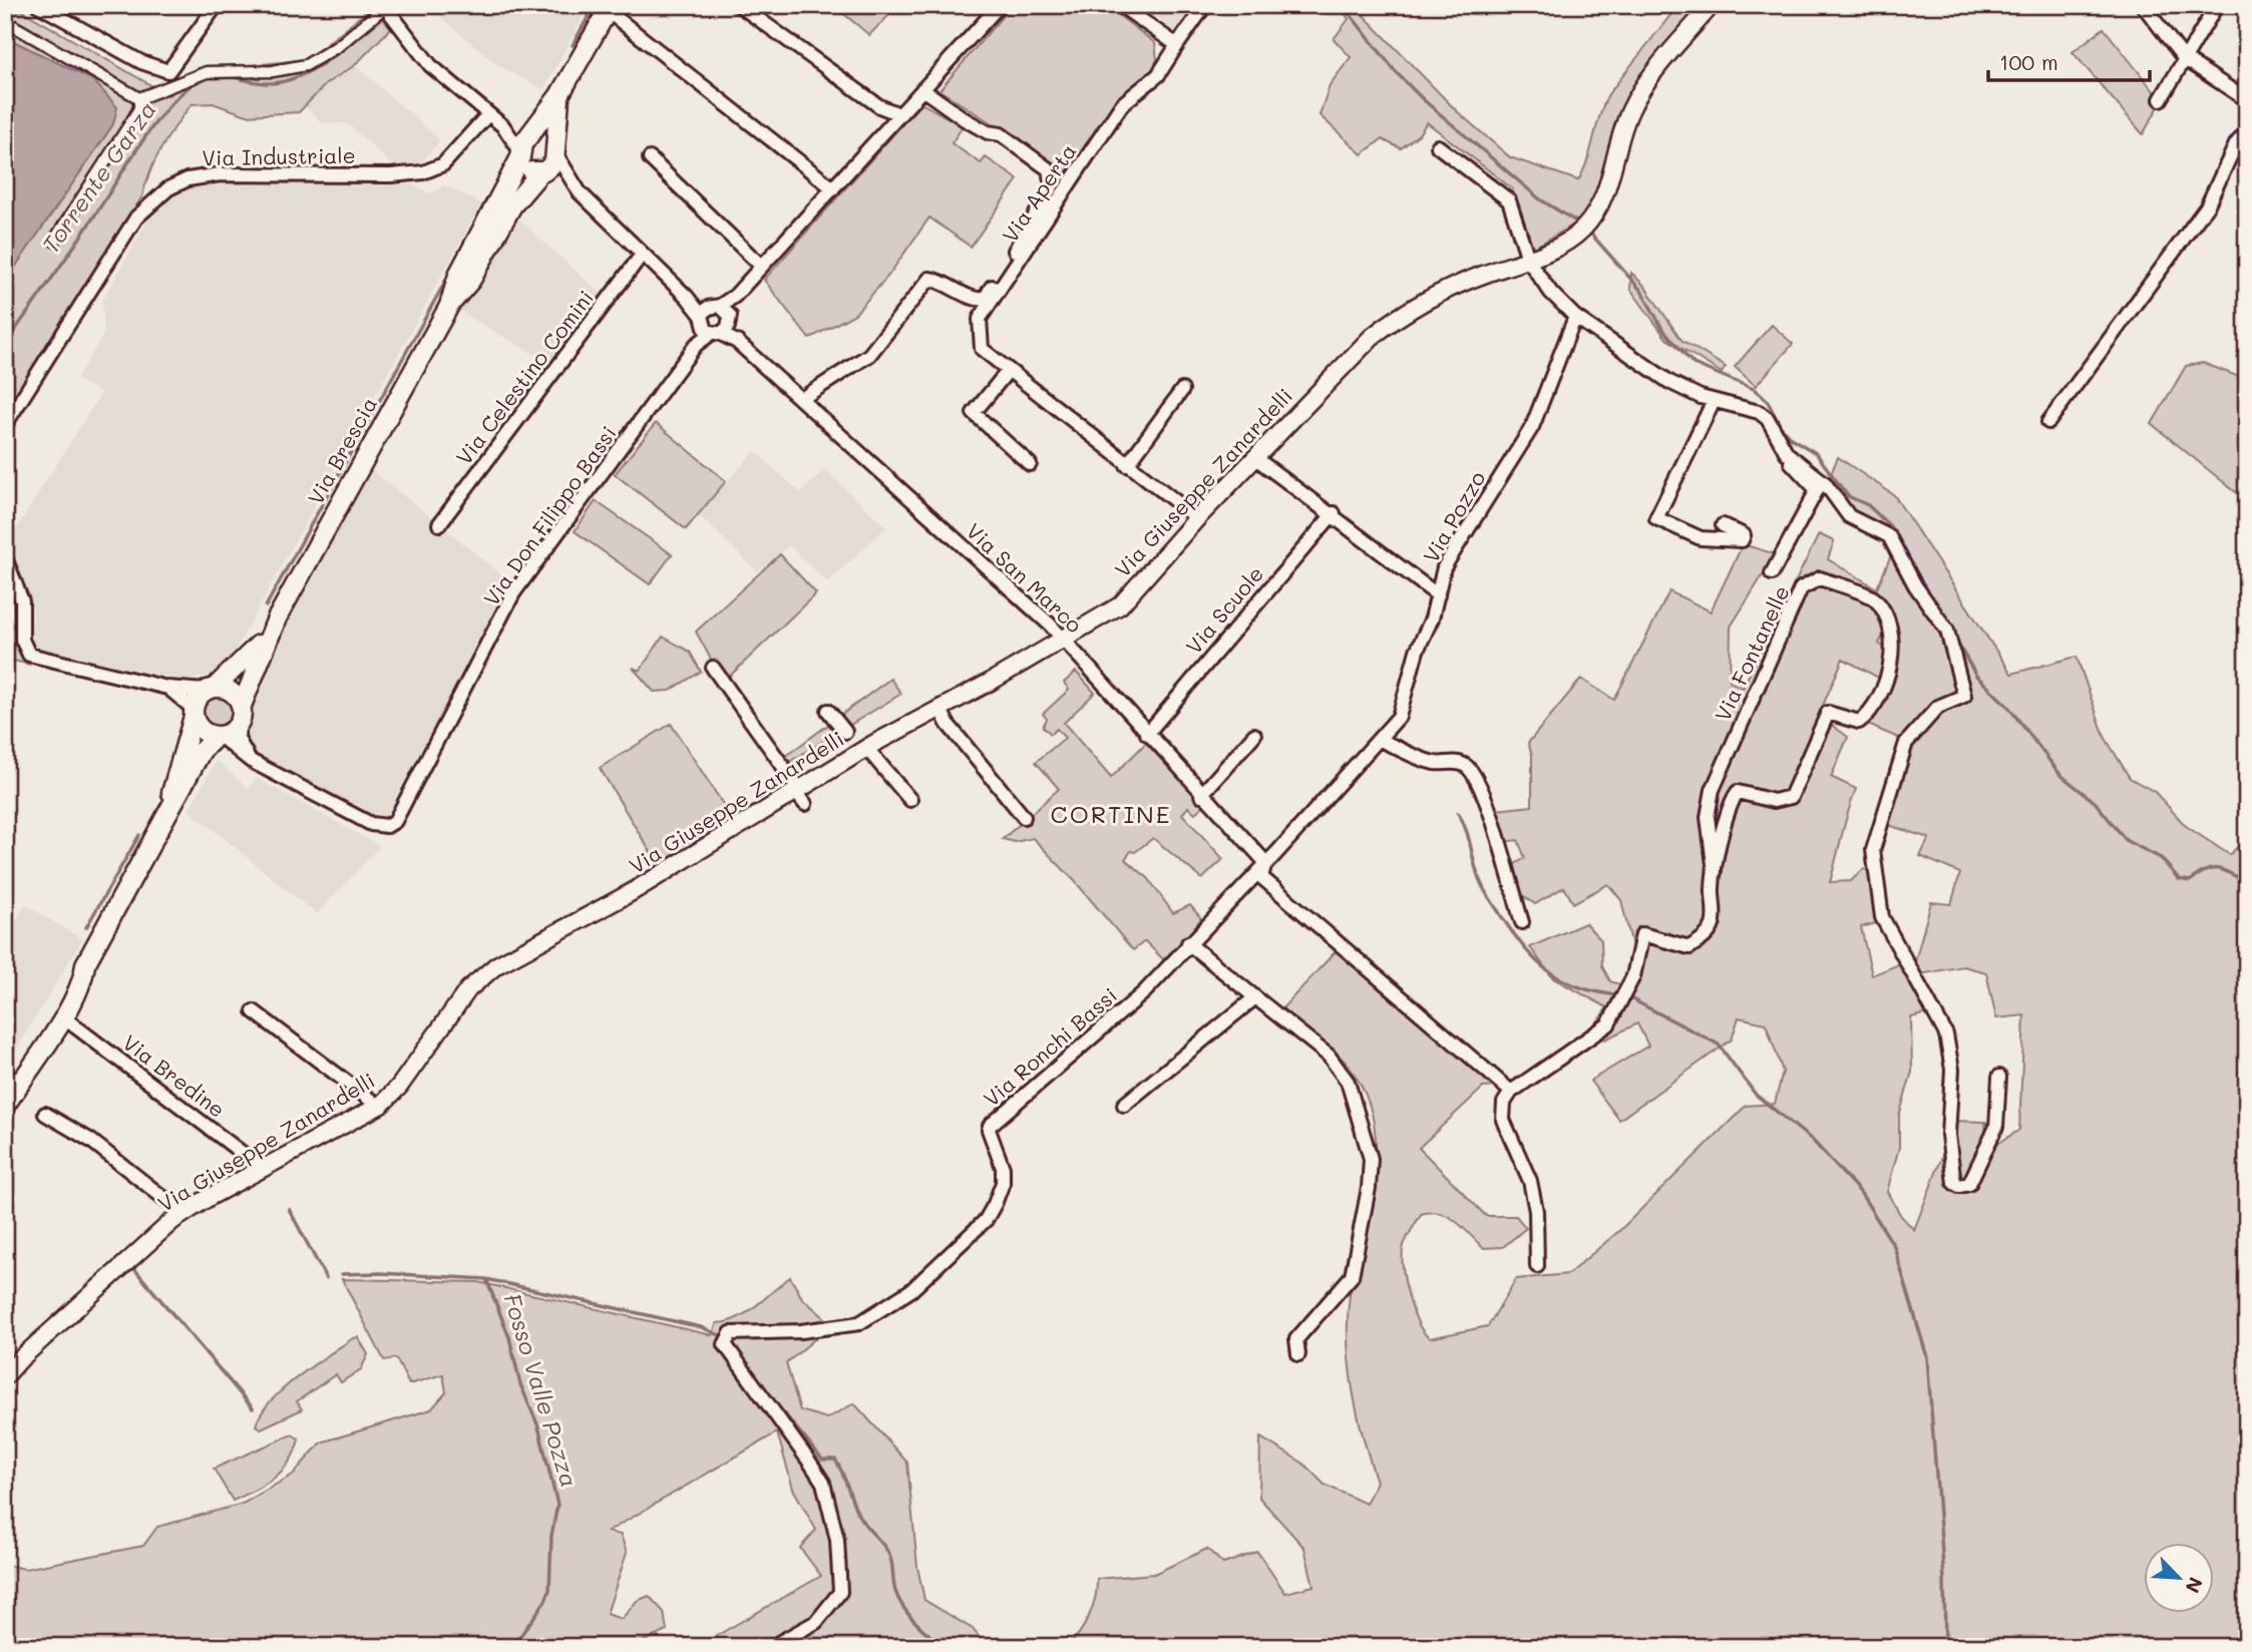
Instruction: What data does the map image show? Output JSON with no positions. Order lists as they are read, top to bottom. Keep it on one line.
{"streets":{"main road":["Via Brescia"],"street":["Via Industriale","Via Aperta","Via Celestino Comini","Via Giuseppe Zanardelli","Via Don Filippo Bassi","Via Pozzo","Via San Marco","Via Scuole","Via Fontanelle","Via Ronchi Bassi","Via Bredine"]},"crossings":[["Via Aperta","Via Giuseppe Zanardelli"],["Via Aperta","Via San Marco"],["Via Celestino Comini","Via San Marco"],["Via Brescia","Via San Marco"],["Via Brescia","Via Bredine"],["Via Giuseppe Zanardelli","Via San Marco"],["Via Giuseppe Zanardelli","Via Bredine"],["Via Don Filippo Bassi","Via San Marco"],["Via Pozzo","Via San Marco"],["Via Pozzo","Via Ronchi Bassi"],["Via San Marco","Via Scuole"],["Via San Marco","Via Ronchi Bassi"]],"districts":["CORTINE"],"water":["Torrente Garza","Fosso Valle Pozza"],"scale_bar":"100 m","north":"bottom right"}
